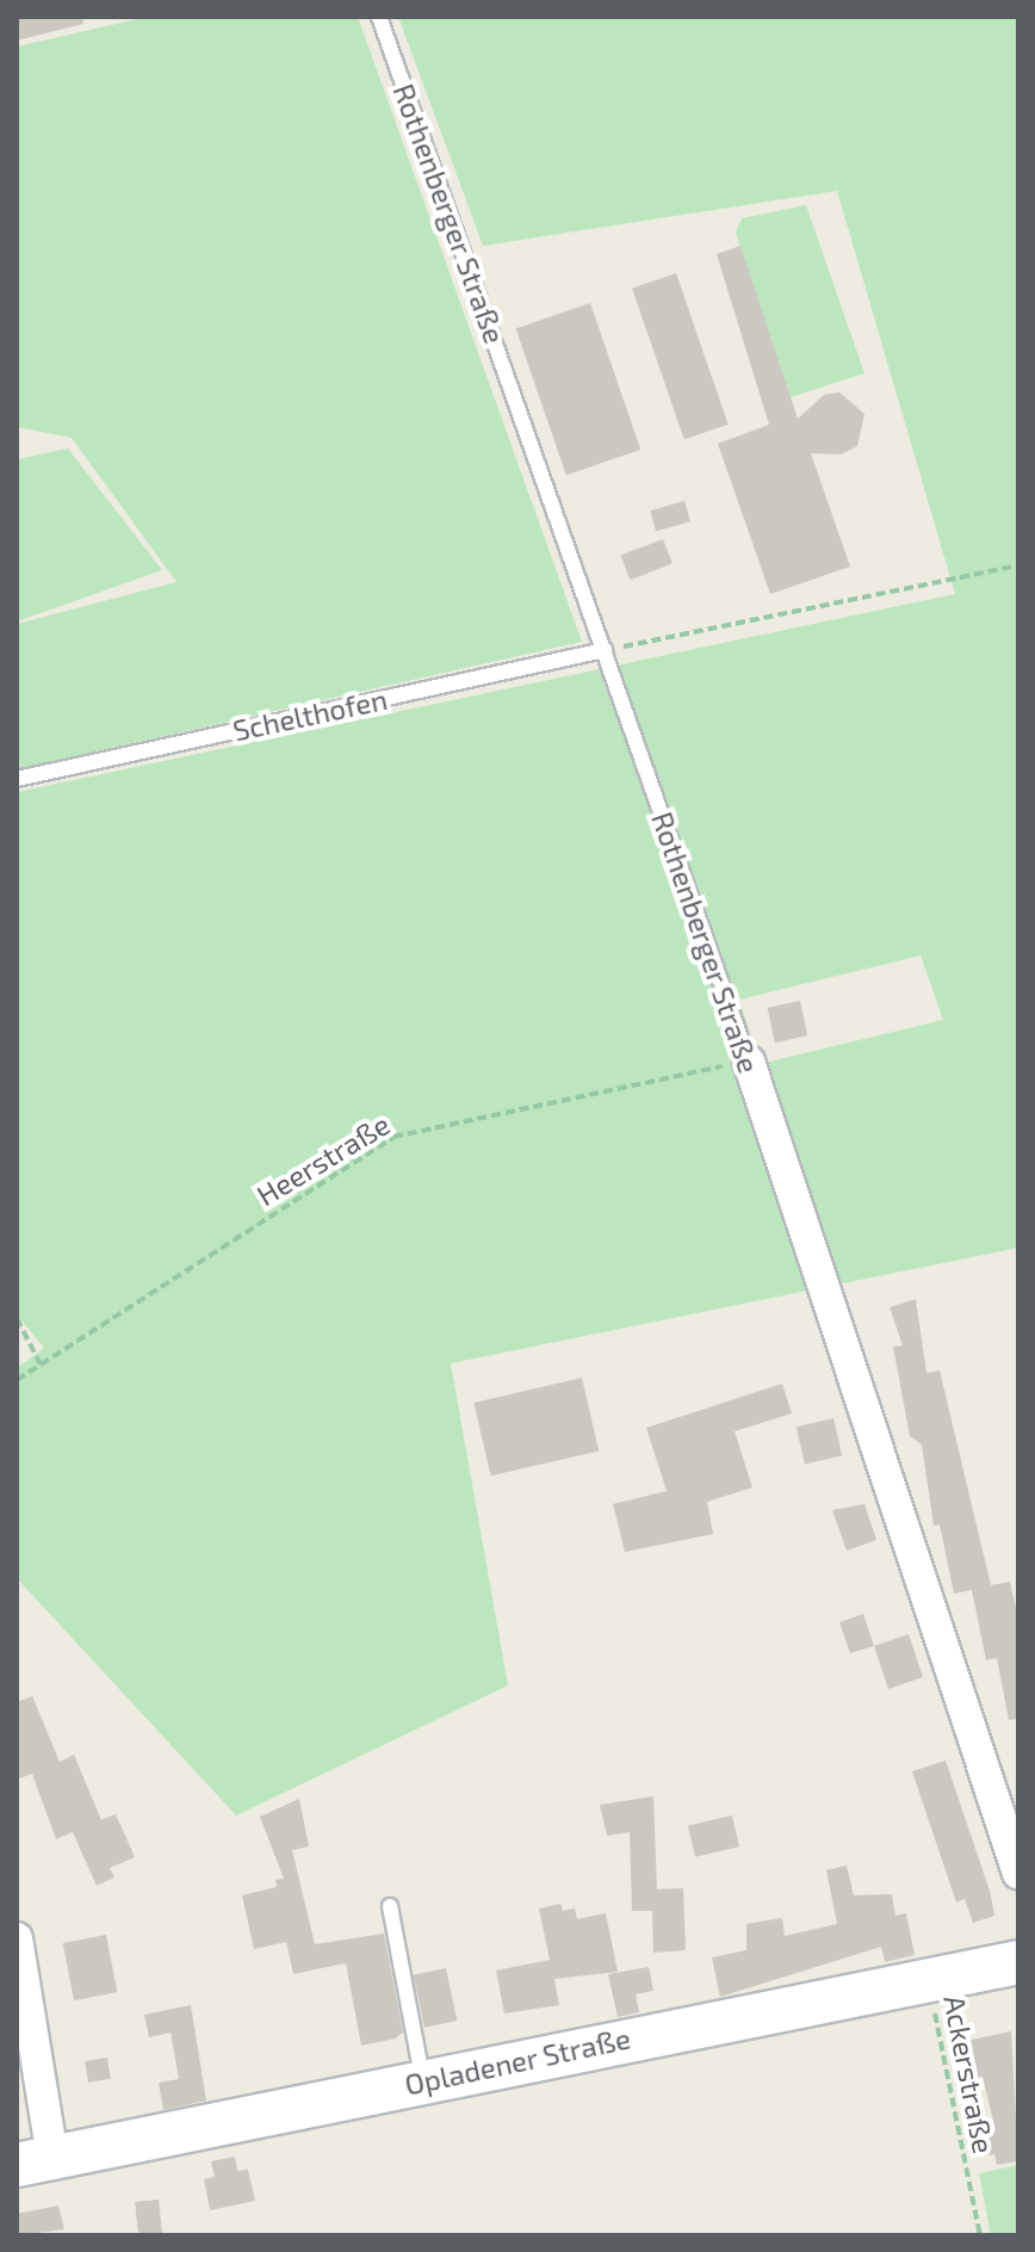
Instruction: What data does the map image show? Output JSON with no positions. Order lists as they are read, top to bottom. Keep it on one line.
{"streets":{"main road":["Opladener Straße"],"street":["Rothenberger Straße"],"lane":["Schelthofen"],"path":["Heerstraße","Ackerstraße"]},"crossings":[["Rothenberger Straße","Schelthofen"],["Rothenberger Straße","Heerstraße"],["Opladener Straße","Ackerstraße"]]}
